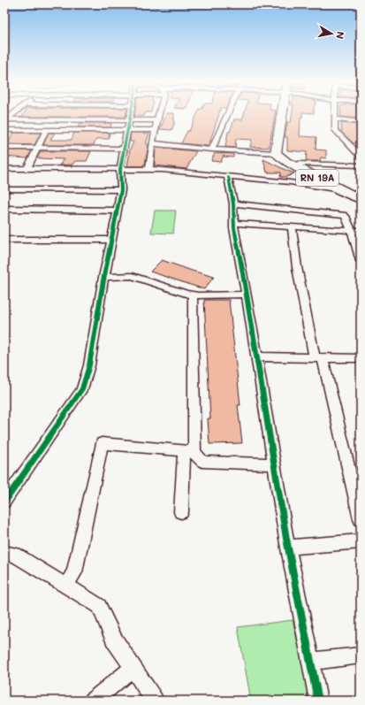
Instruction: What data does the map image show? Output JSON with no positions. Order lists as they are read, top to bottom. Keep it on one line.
{"streets":{"main road":["RN 19A"]},"north":"right"}
